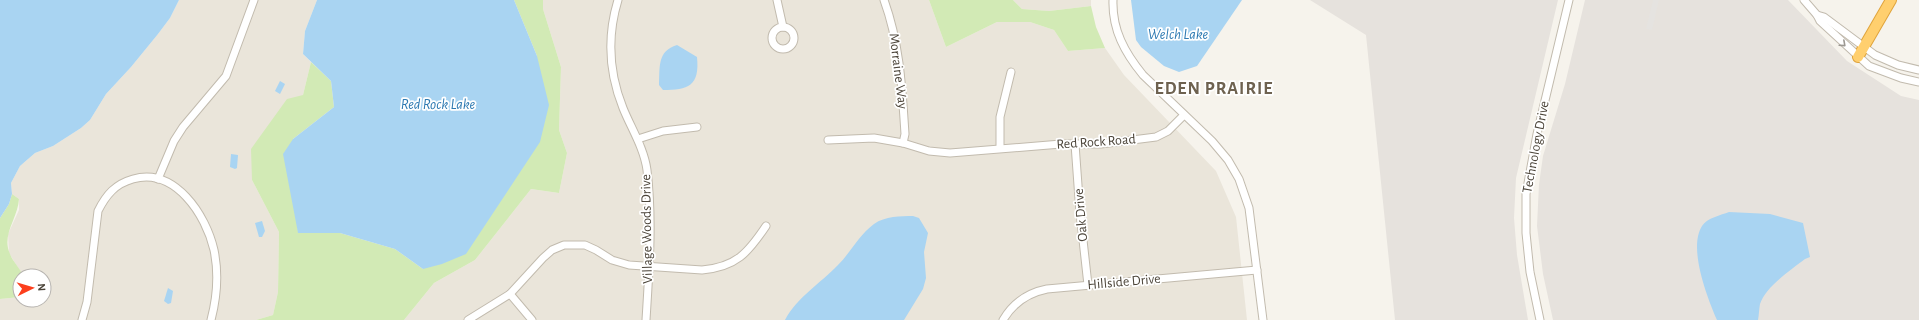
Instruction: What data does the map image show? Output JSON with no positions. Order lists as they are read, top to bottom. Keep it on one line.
{"streets":{"street":["Morraine Way","Red Rock Road","Technology Drive","Oak Drive","Village Woods Drive","Hillside Drive"]},"crossings":[["Morraine Way","Red Rock Road"],["Red Rock Road","Oak Drive"],["Oak Drive","Hillside Drive"]],"districts":["EDEN PRAIRIE"],"water":["Welch Lake","Red Rock Lake"],"north":"right"}
